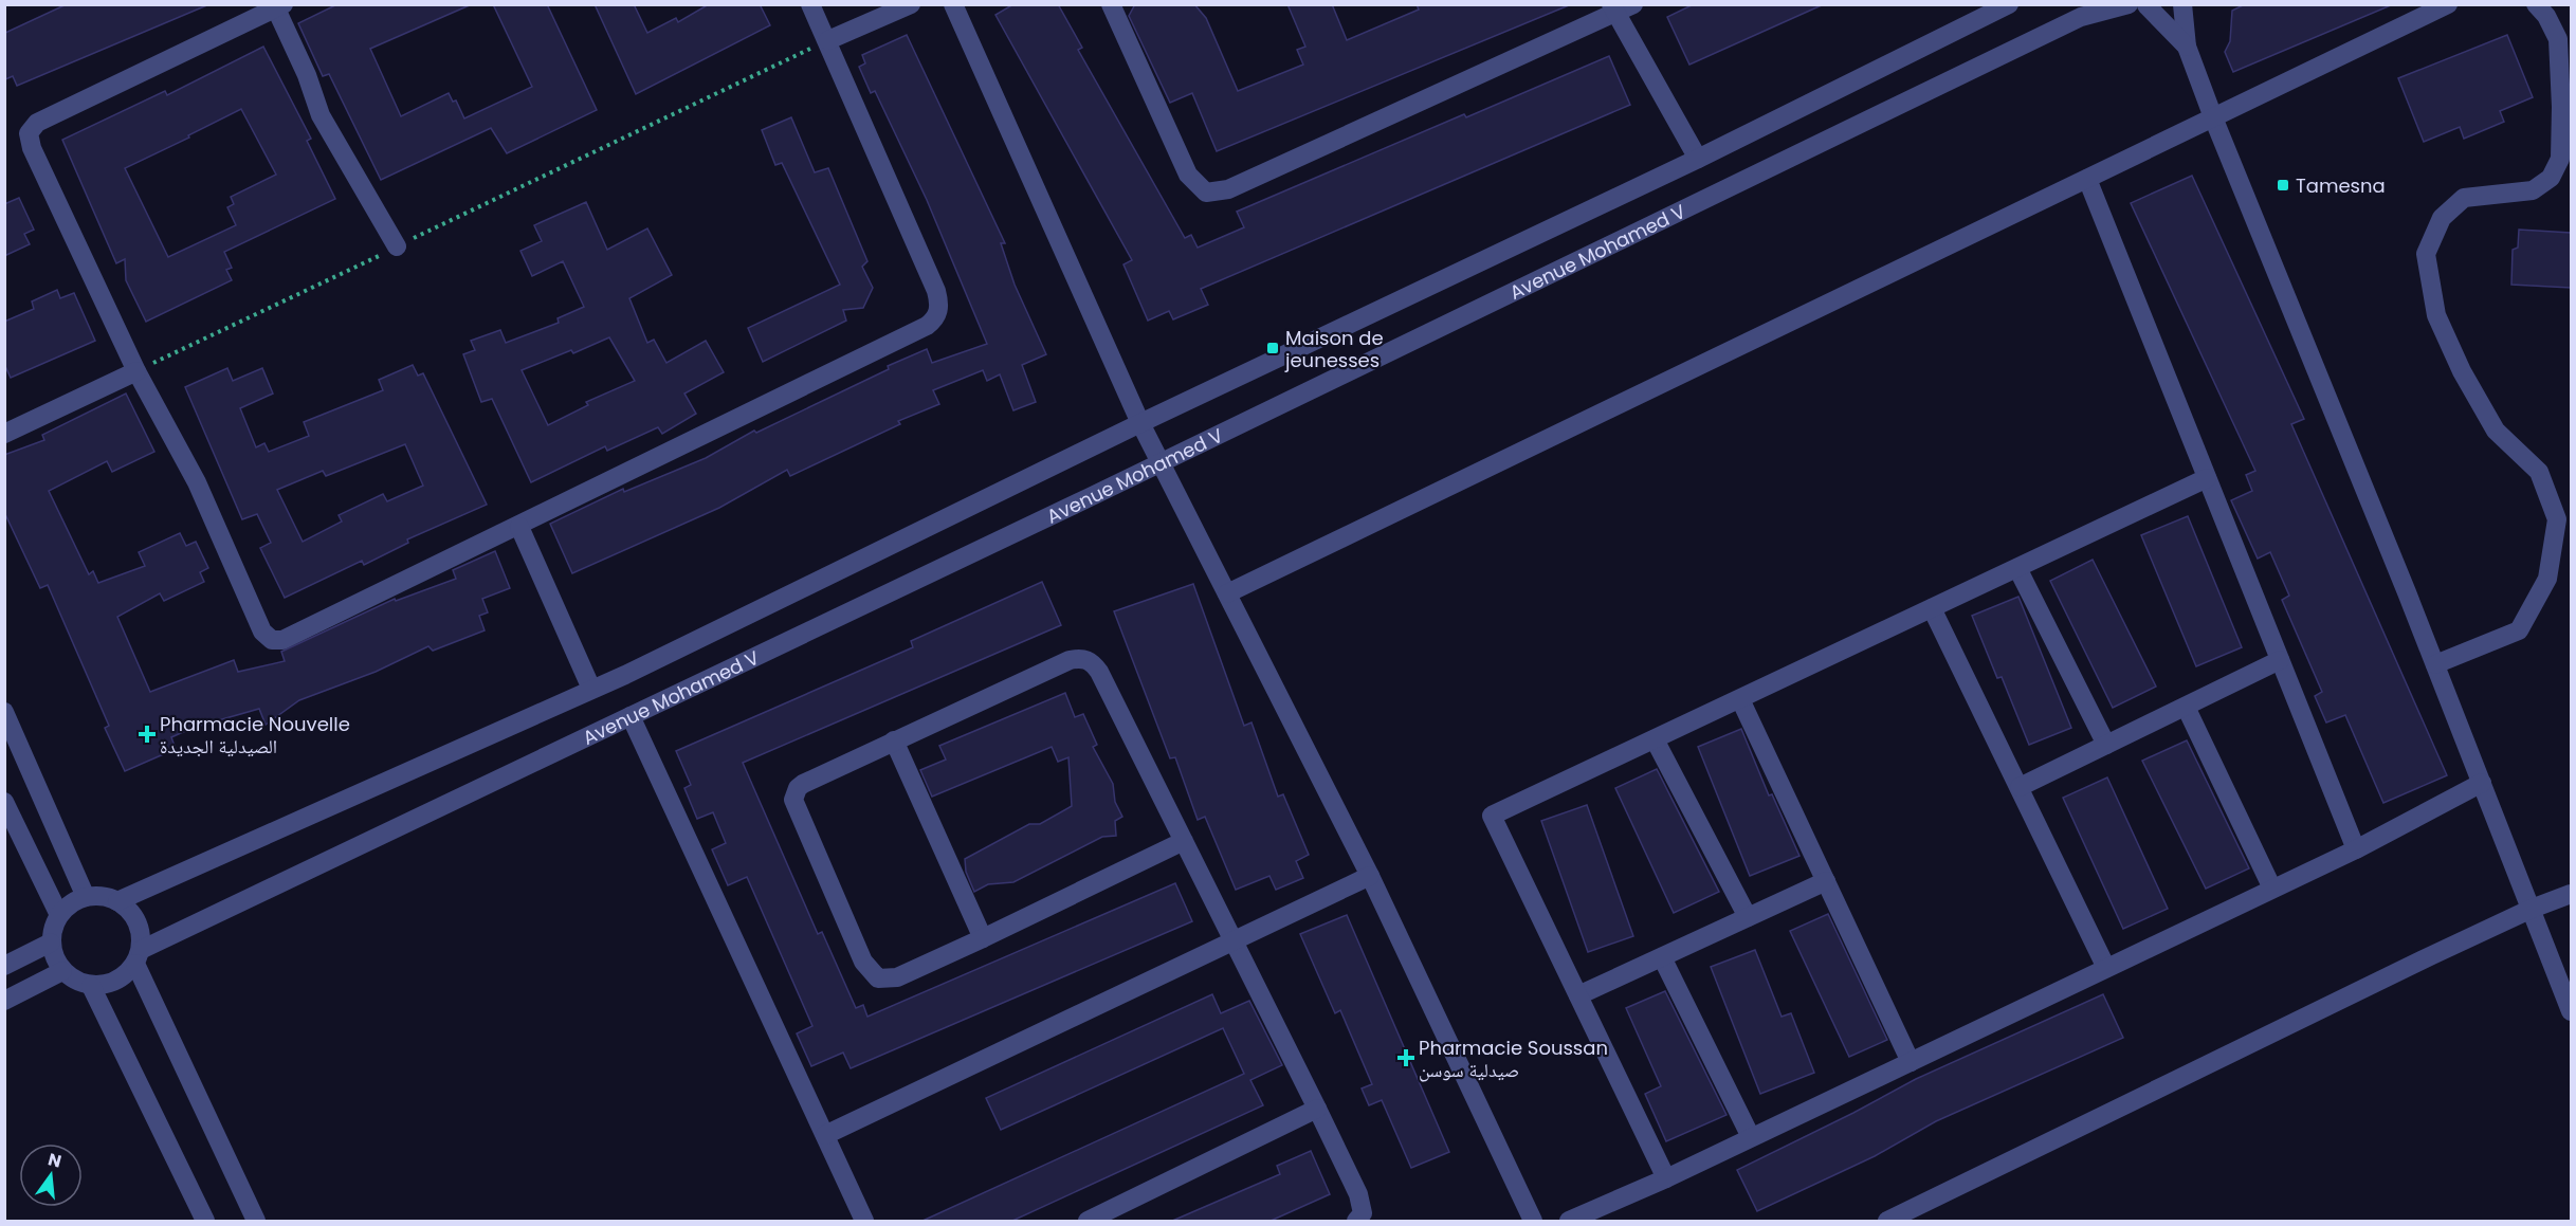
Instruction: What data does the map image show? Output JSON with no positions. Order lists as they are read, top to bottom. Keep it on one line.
{"streets":{"street":["Avenue Mohamed V"]},"places":{"transit":["Tamesna","Maison de jeunesses"],"health":["Pharmacie Nouvelle الصيدلية الجديدة","Pharmacie Soussan صيدلية سوسن"]},"north":"top"}
